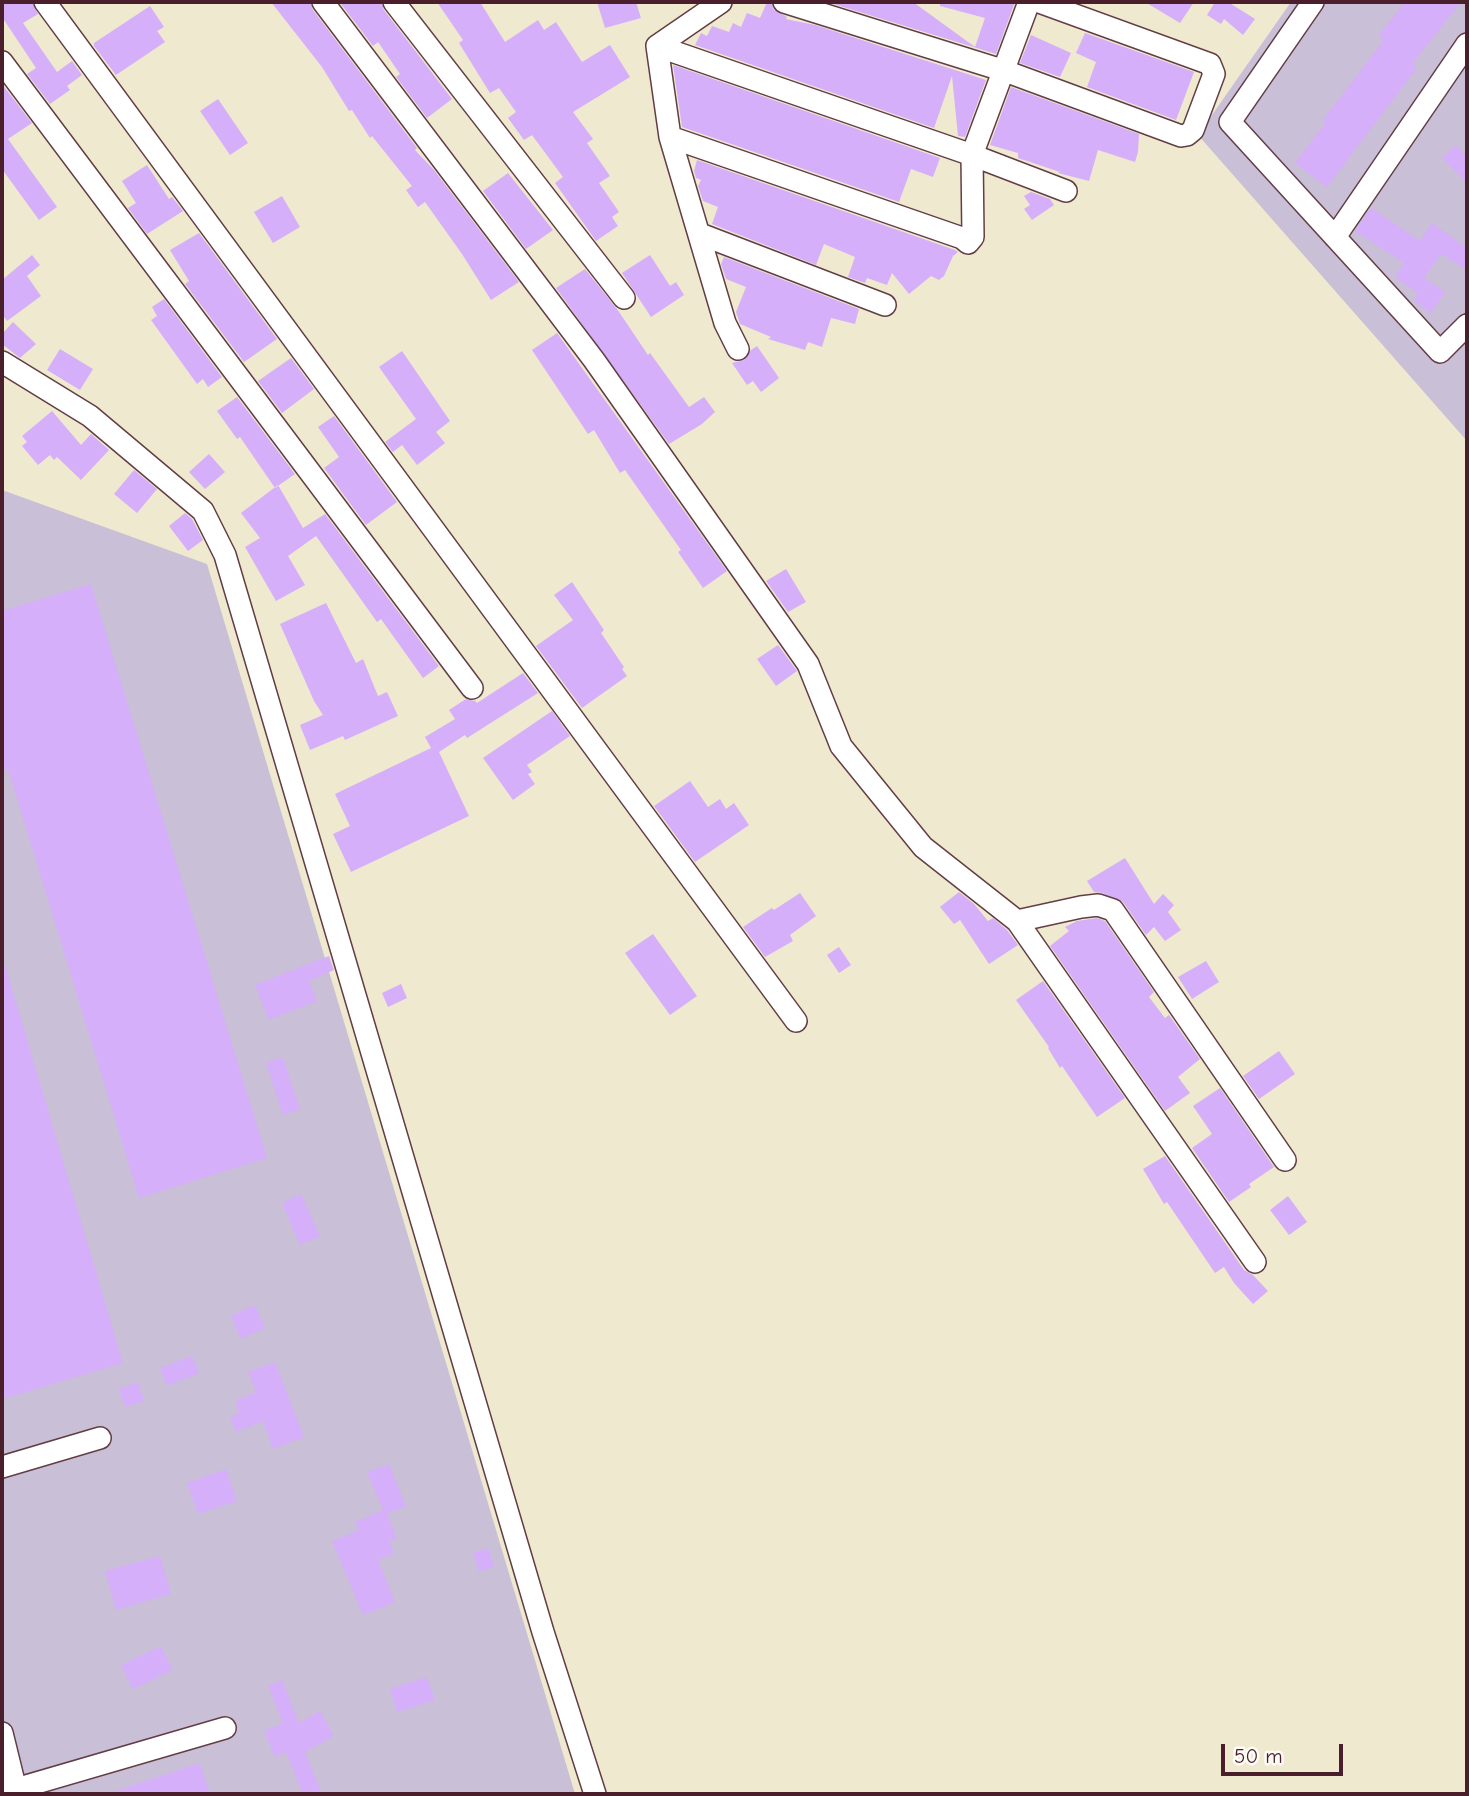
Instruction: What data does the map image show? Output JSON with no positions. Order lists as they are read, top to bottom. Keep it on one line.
{"scale_bar":"50 m"}
